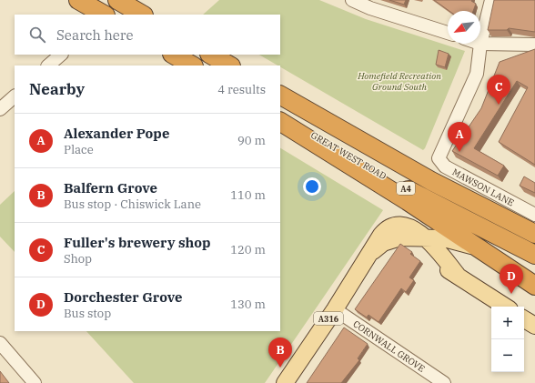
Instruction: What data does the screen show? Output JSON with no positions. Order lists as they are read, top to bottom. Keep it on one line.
{"streets":{"highway":["GREAT WEST ROAD","A4","A316"],"street":["MAWSON LANE","CORNWALL GROVE"]},"crossings":[["GREAT WEST ROAD","MAWSON LANE"],["A4","A316"],["A316","CORNWALL GROVE"]],"parks":["Homefield Recreation Ground South"],"north":"bottom left","page":{"search":"Search here","heading":["Nearby","4 results"],"pins":["C","A","D","B"],"list":[{"mark":"A","name":"Alexander Pope","note":"Place","value":"90 m"},{"mark":"B","name":"Balfern Grove","note":"Bus stop · Chiswick Lane","value":"110 m"},{"mark":"C","name":"Fuller's brewery shop","note":"Shop","value":"120 m"},{"mark":"D","name":"Dorchester Grove","note":"Bus stop","value":"130 m"}],"map_buttons":["+","−"]}}
